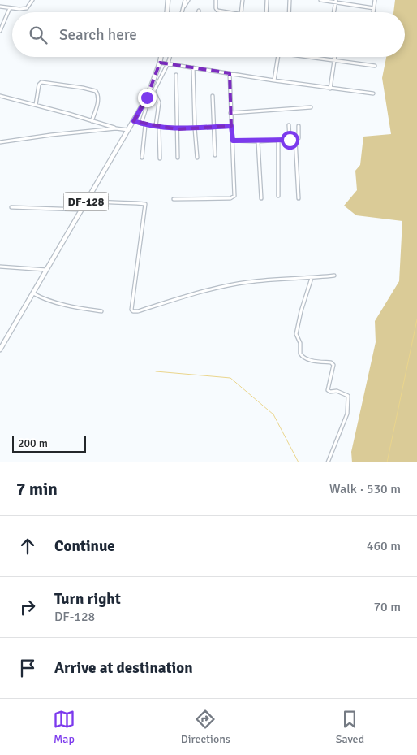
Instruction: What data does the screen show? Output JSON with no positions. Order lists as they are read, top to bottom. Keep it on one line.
{"streets":{"main road":["DF-128"]},"scale_bar":"200 m","page":{"search":"Search here","scale":"200 m","heading":["7 min","Walk · 530 m"],"list":[["Continue","460 m"],["Turn right","DF-128","70 m"],"Arrive at destination"],"nav":["Map","Directions","Saved"]}}
